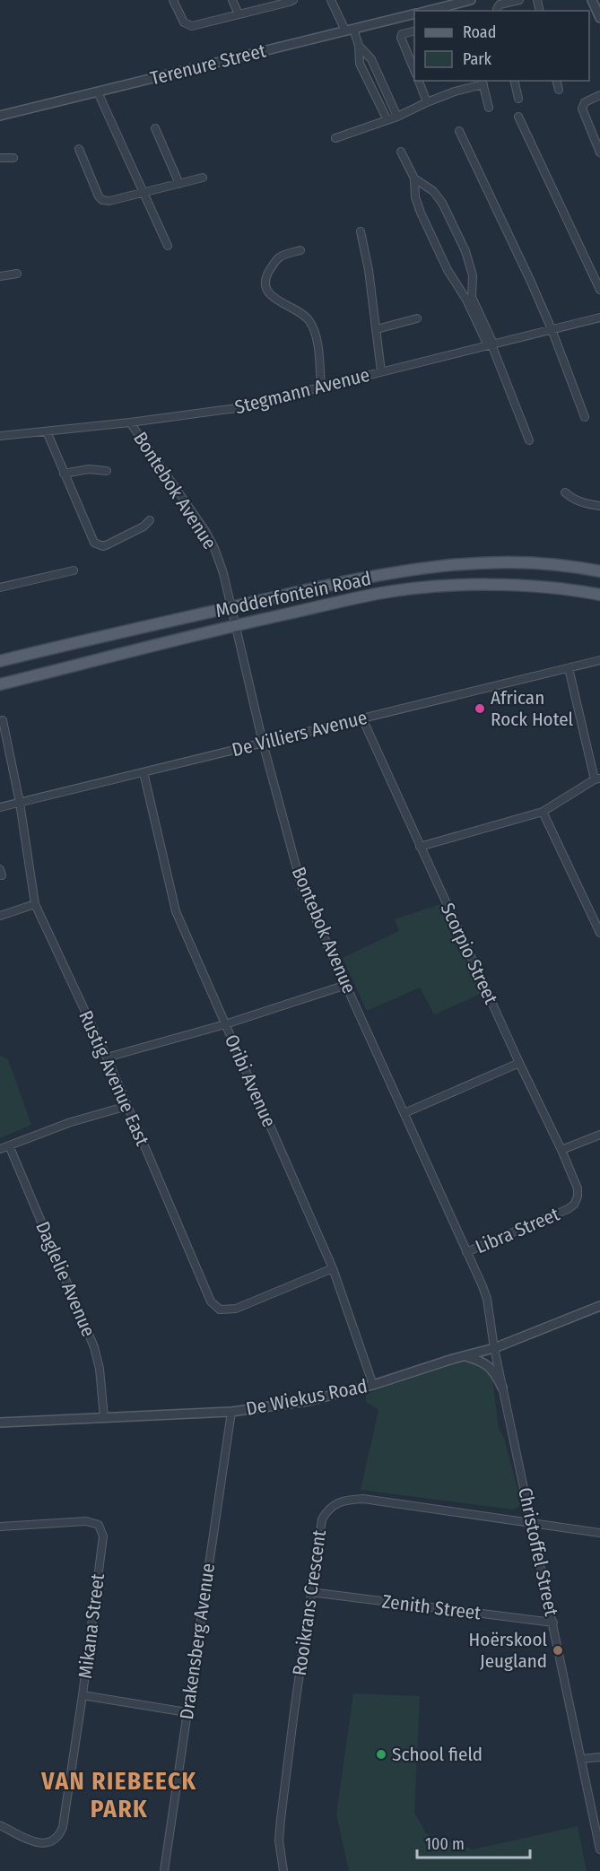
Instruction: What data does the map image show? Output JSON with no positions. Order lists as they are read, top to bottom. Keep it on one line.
{"streets":{"main road":["Modderfontein Road"],"street":["Terenure Street","Stegmann Avenue","Bontebok Avenue","De Villiers Avenue","Scorpio Street","Rustig Avenue East","Oribi Avenue","Libra Street","Daglelie Avenue","De Wiekus Road","Christoffel Street","Rooikrans Crescent","Zenith Street","Mikana Street","Drakensberg Avenue"]},"crossings":[["Stegmann Avenue","Bontebok Avenue"],["Bontebok Avenue","Modderfontein Road"],["Bontebok Avenue","De Villiers Avenue"],["Bontebok Avenue","Libra Street"],["Bontebok Avenue","De Wiekus Road"],["Bontebok Avenue","Christoffel Street"],["De Villiers Avenue","Scorpio Street"],["De Villiers Avenue","Rustig Avenue East"],["De Villiers Avenue","Oribi Avenue"],["Scorpio Street","Libra Street"],["Rustig Avenue East","Oribi Avenue"],["Oribi Avenue","De Wiekus Road"],["Daglelie Avenue","De Wiekus Road"],["De Wiekus Road","Christoffel Street"],["De Wiekus Road","Drakensberg Avenue"],["Christoffel Street","Rooikrans Crescent"],["Christoffel Street","Zenith Street"],["Rooikrans Crescent","Zenith Street"]],"districts":["VAN RIEBEECK PARK"],"places":["African Rock Hotel","Hoërskool Jeugland","School field"],"legend":["Road","Park"],"scale_bar":"100 m"}
